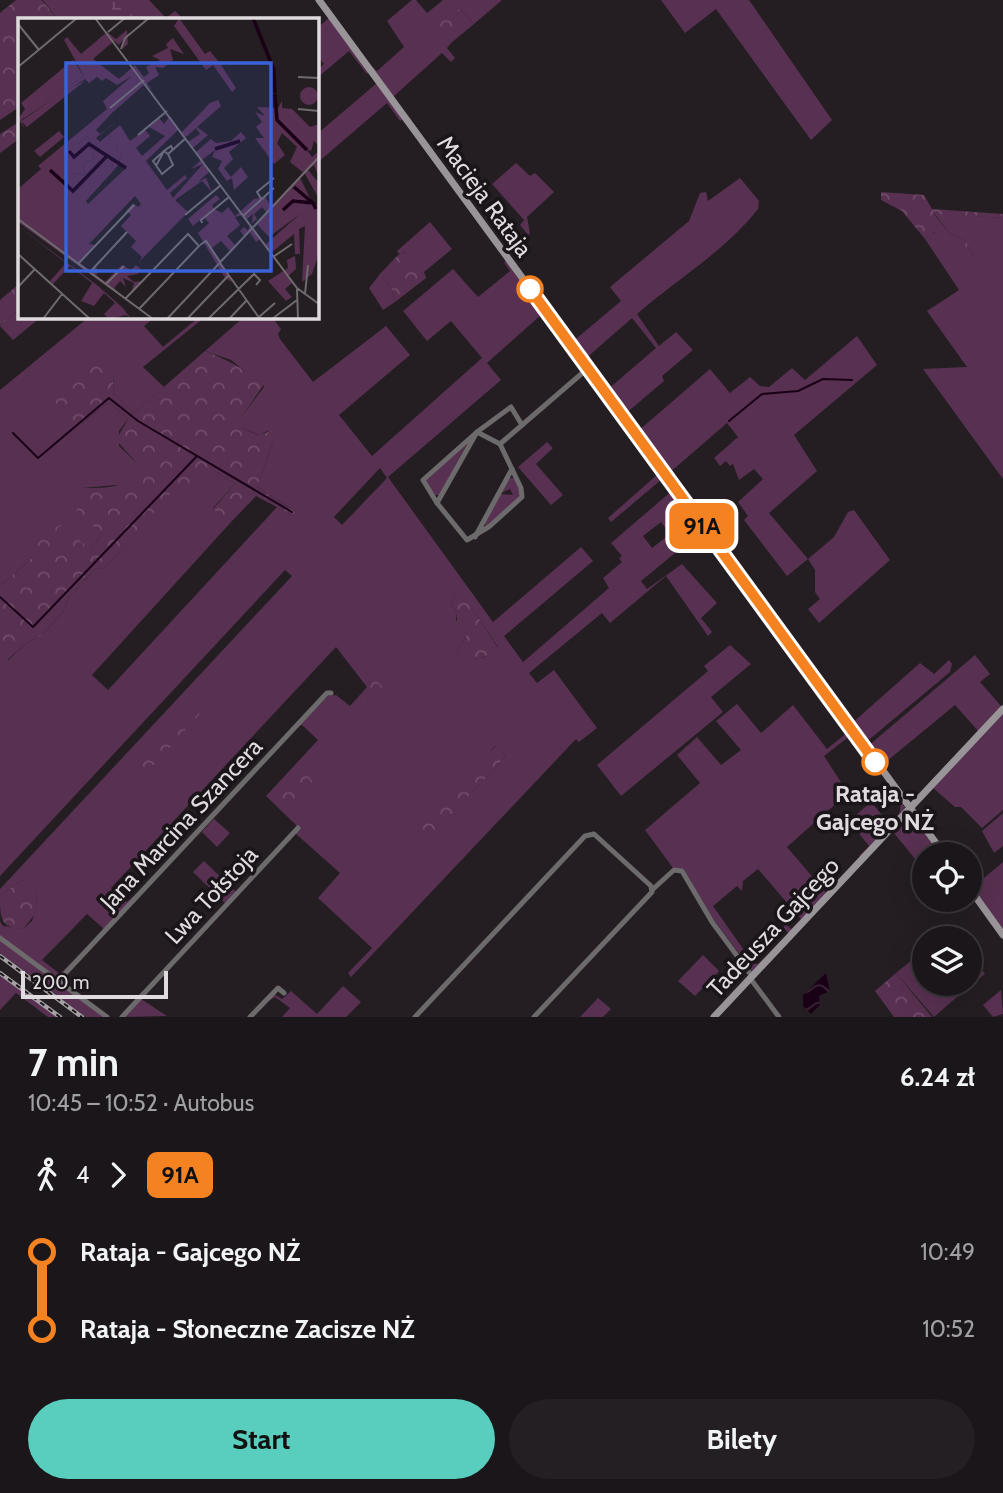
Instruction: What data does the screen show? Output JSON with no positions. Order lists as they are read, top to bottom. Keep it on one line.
{"streets":{"street":["Macieja Rataja","Jana Marcina Szancera","Lwa Tołstoja","Tadeusza Gajcego"]},"crossings":[["Macieja Rataja","Tadeusza Gajcego"]],"places":["Rataja - Gajcego NŻ"],"lines":["bus line 91A"],"scale_bar":"200 m","page":{"on_map":"91A","scale":"200 m","heading":["7 min","10:45 – 10:52 · Autobus","6.24 zł"],"legs":["4","91A"],"list":[{"name":"Rataja - Gajcego NŻ","value":"10:49"},{"name":"Rataja - Słoneczne Zacisze NŻ","value":"10:52"}],"buttons":["Start","Bilety"]}}
